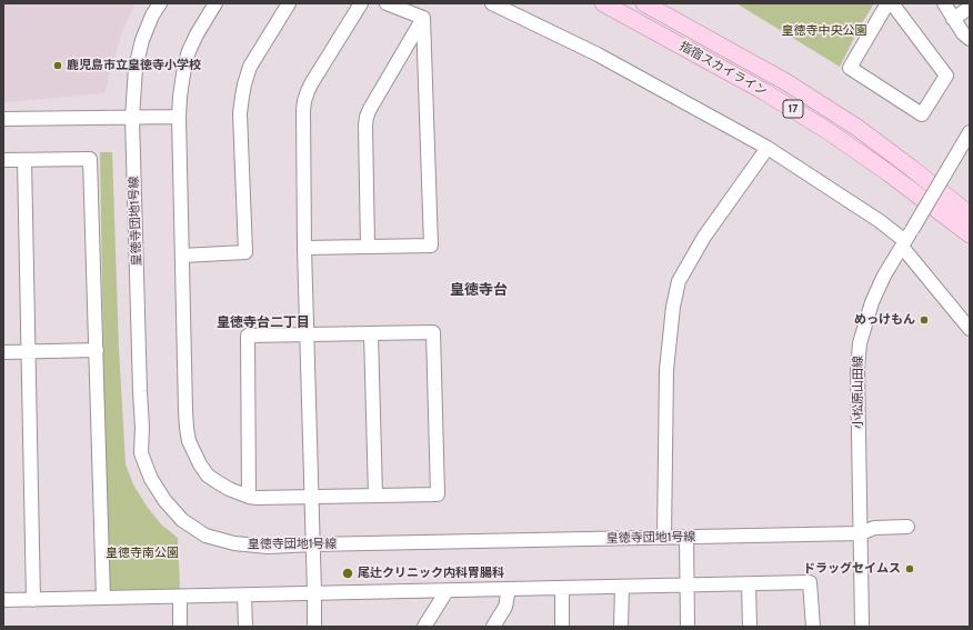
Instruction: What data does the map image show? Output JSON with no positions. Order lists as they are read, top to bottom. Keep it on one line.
{"streets":{"main road":["指宿スカイライン","17"],"street":["皇徳寺団地1号線","小松原山田線"]},"crossings":[["皇徳寺団地1号線","小松原山田線"]],"districts":["皇徳寺台","皇徳寺台二丁目"],"parks":["皇徳寺中央公園","皇徳寺南公園"],"places":["鹿児島市立皇徳寺小学校","めっけもん","ドラッグセイムス","尾辻クリニック内科胃腸科"]}
